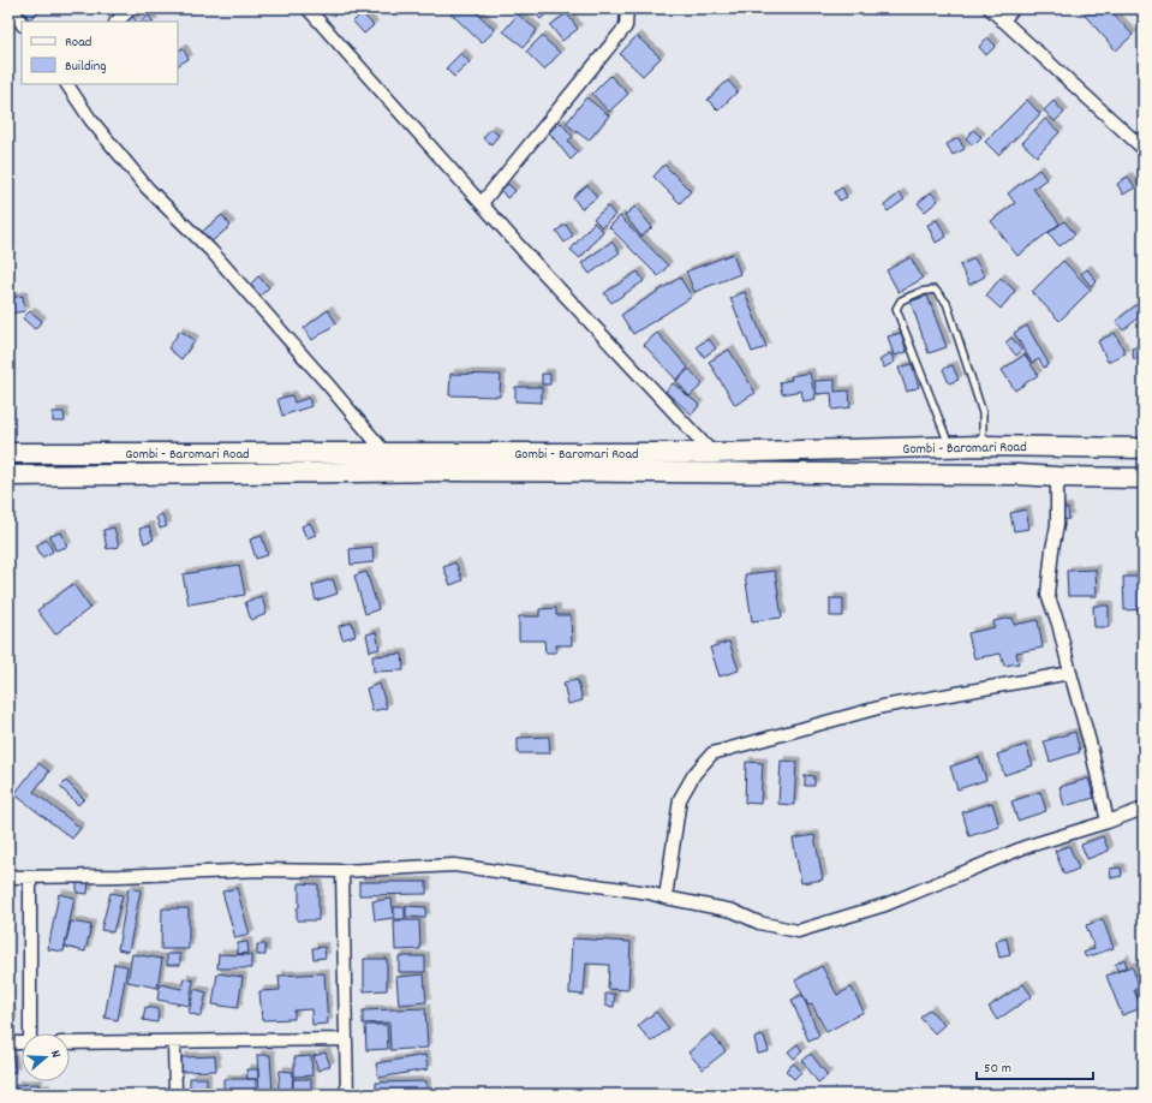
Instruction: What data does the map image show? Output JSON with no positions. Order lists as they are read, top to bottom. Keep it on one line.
{"streets":{"main road":["Gombi - Baromari Road"]},"legend":["Road","Building"],"scale_bar":"50 m","north":"right"}
